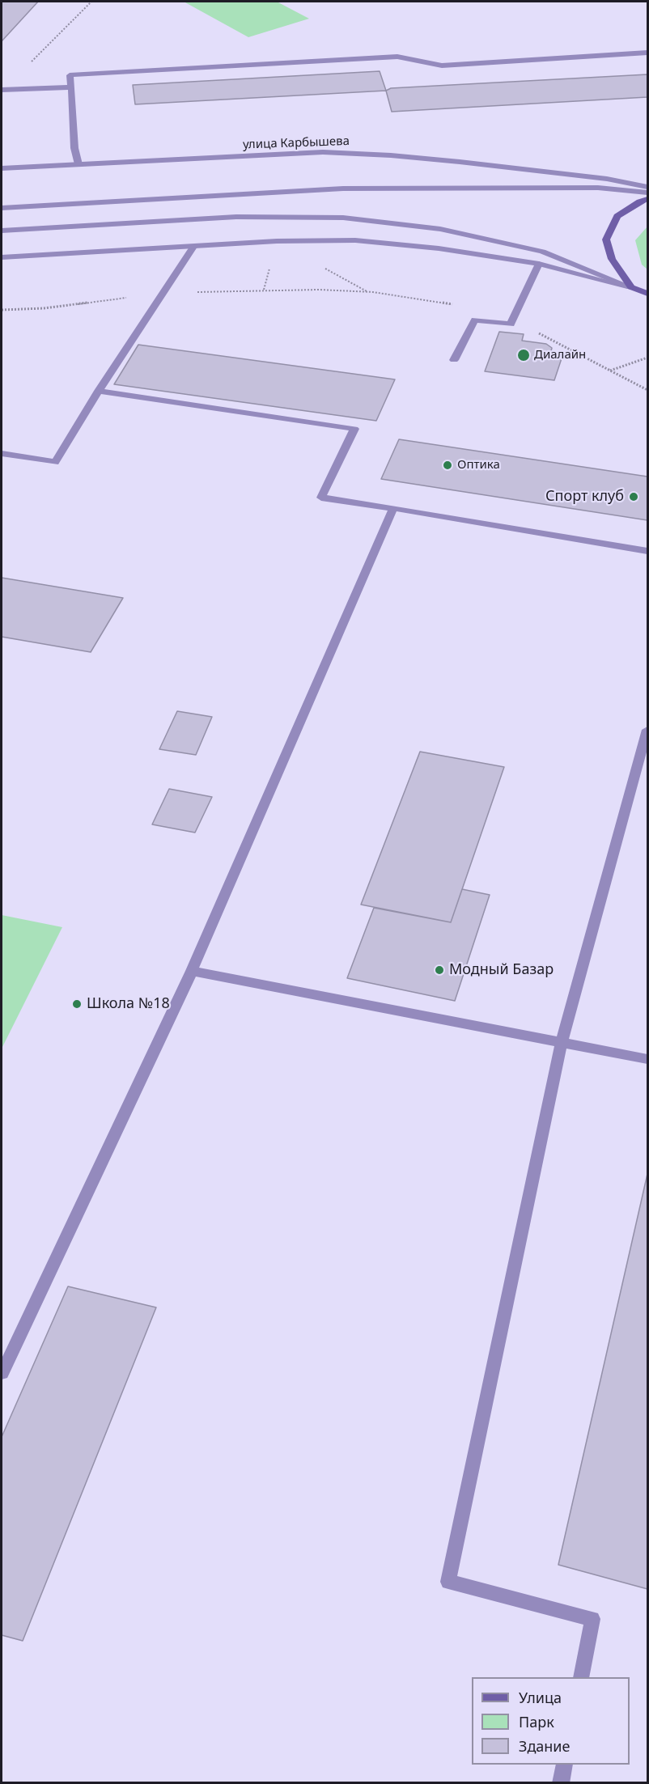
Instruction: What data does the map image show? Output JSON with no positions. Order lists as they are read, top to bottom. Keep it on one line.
{"streets":{"street":["улица Карбышева"]},"places":["Диалайн","Оптика","Спорт клуб","Модный Базар","Школа №18"],"legend":["Улица","Парк","Здание"]}
